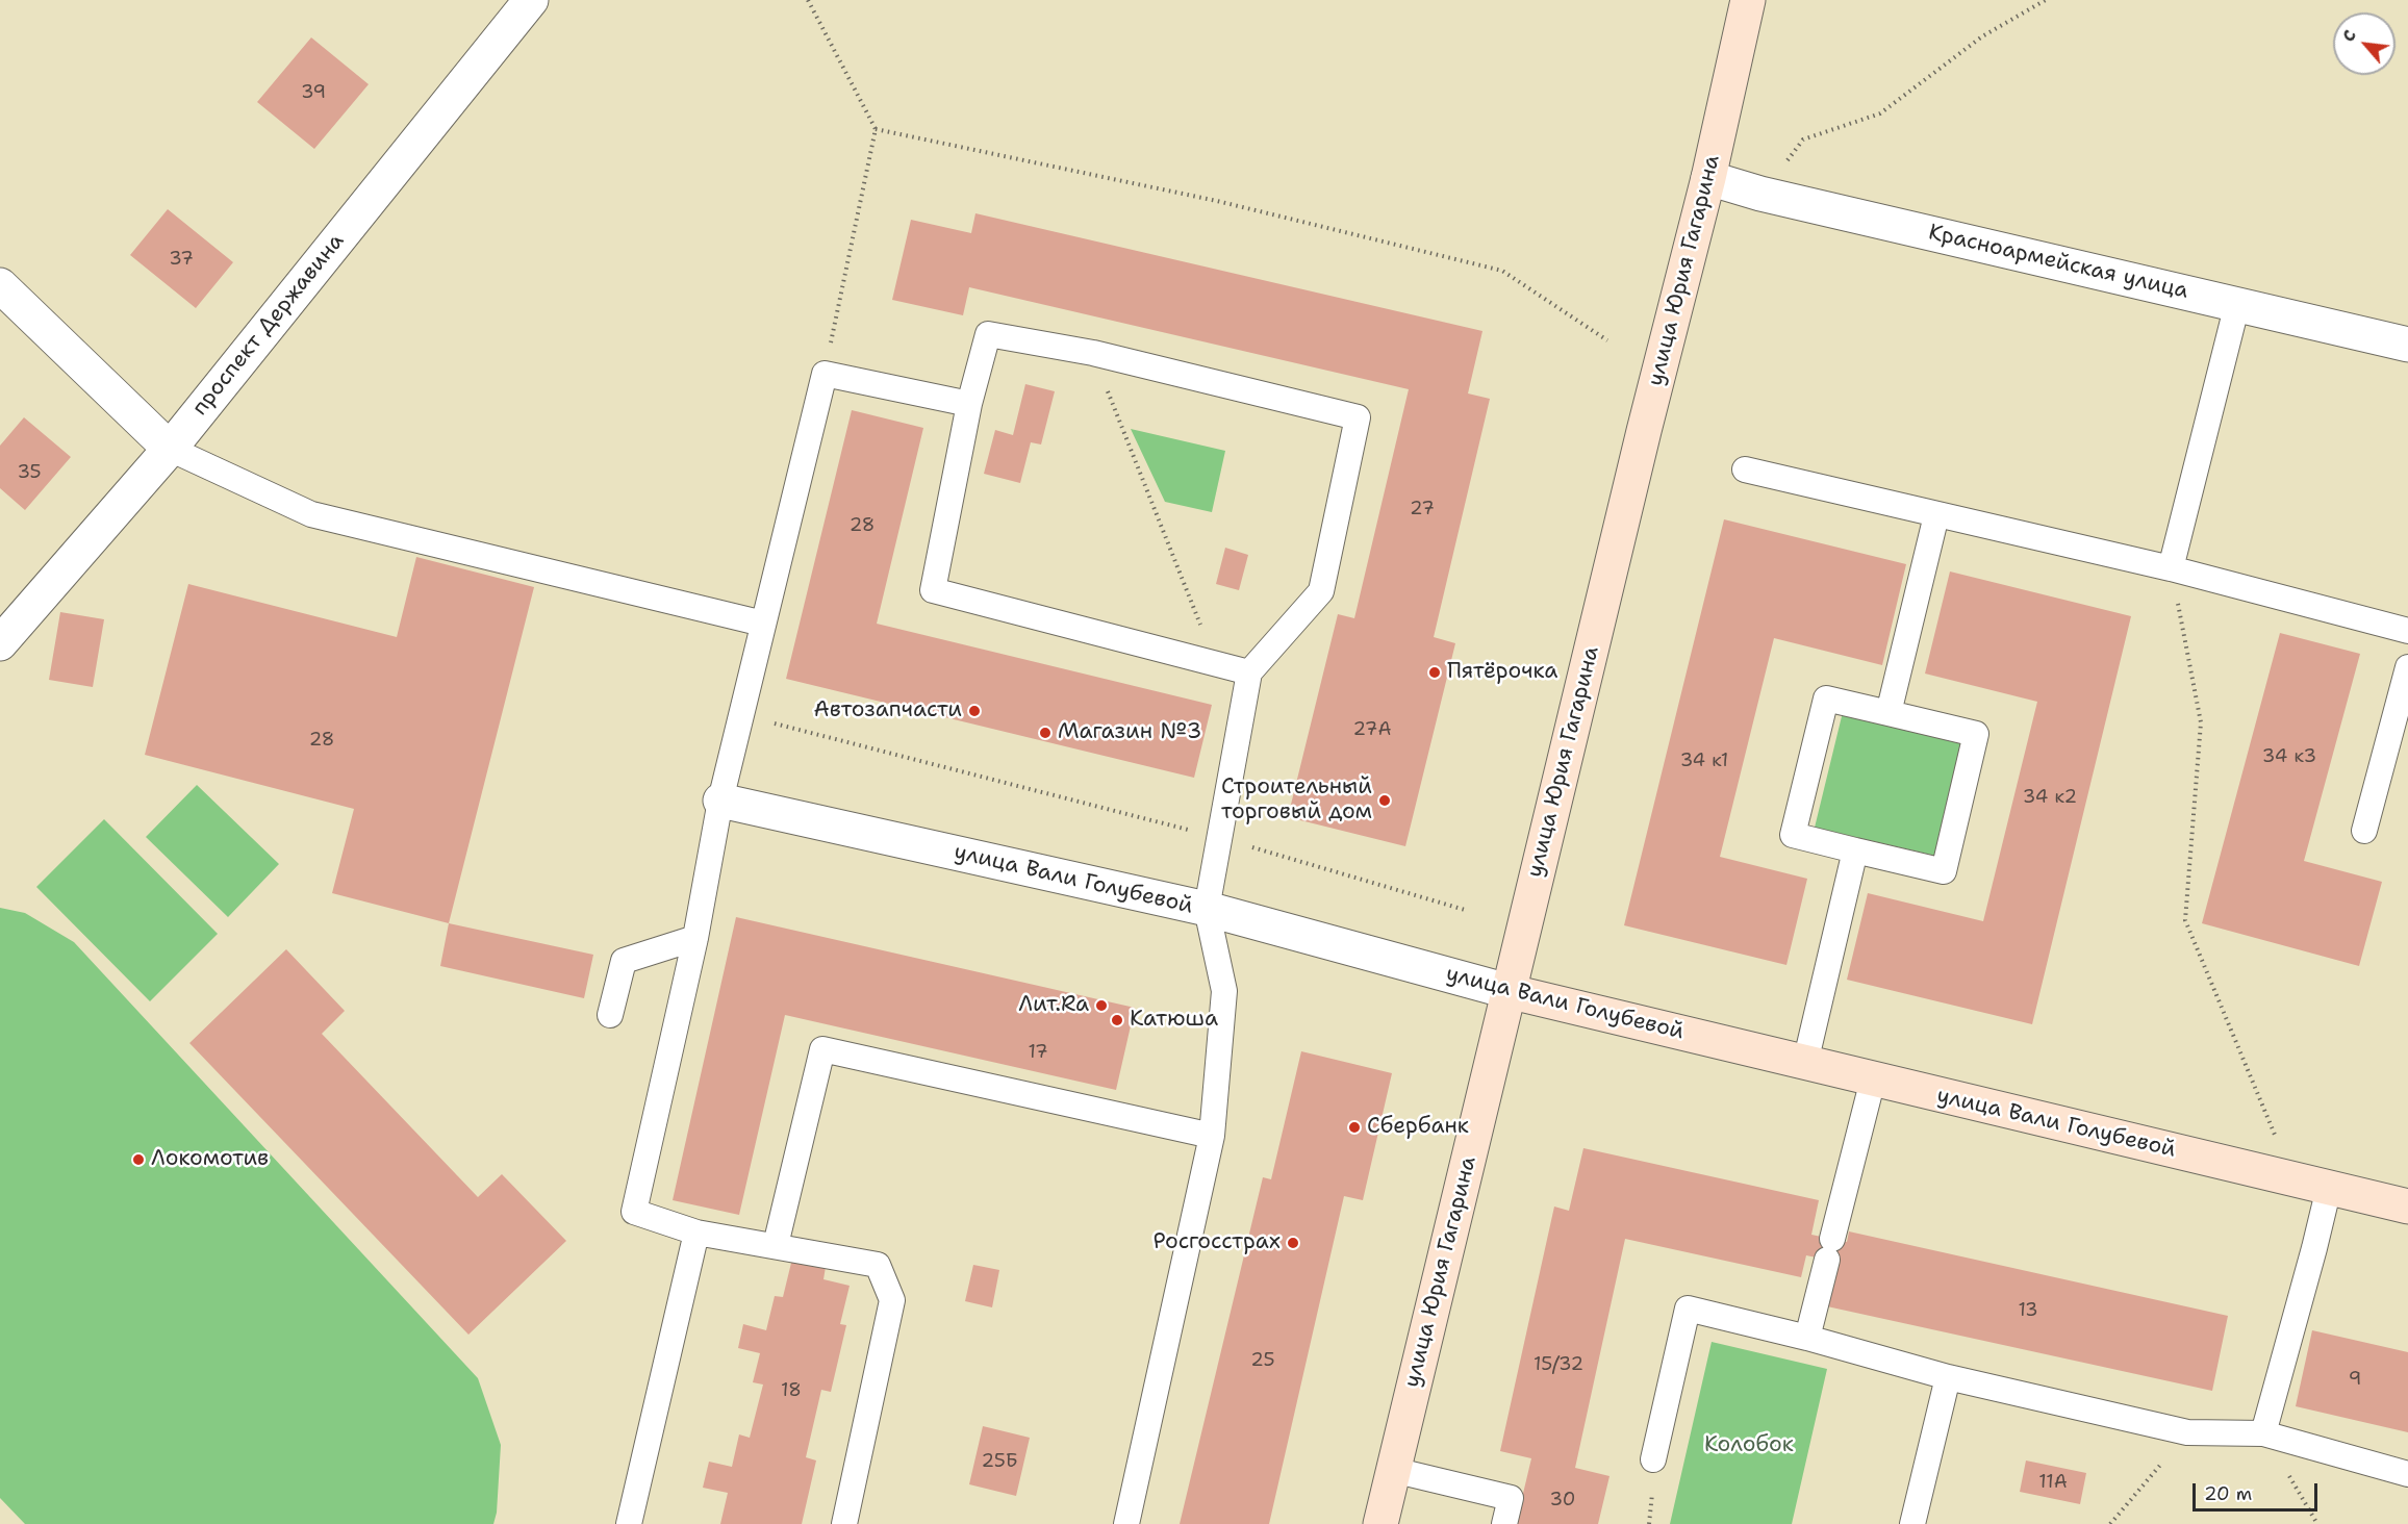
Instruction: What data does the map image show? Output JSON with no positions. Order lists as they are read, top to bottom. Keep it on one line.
{"streets":{"main road":["улица Юрия Гагарина","улица Вали Голубевой"],"street":["Красноармейская улица","проспект Державина"]},"crossings":[["Красноармейская улица","улица Юрия Гагарина"],["улица Юрия Гагарина","улица Вали Голубевой"]],"parks":["Колобок"],"places":["Пятёрочка","Автозапчасти","Магазин №3","Строительный торговый дом","Лит.Ra","Катюша","Сбербанк","Локомотив","Росгосстрах"],"house_numbers":["39","37","35","27","28","27А","28","34 к3","34 к1","34 к2","17","13","25","15/32","9","18","25Б","11А","30"],"scale_bar":"20 m","north":"top left"}
